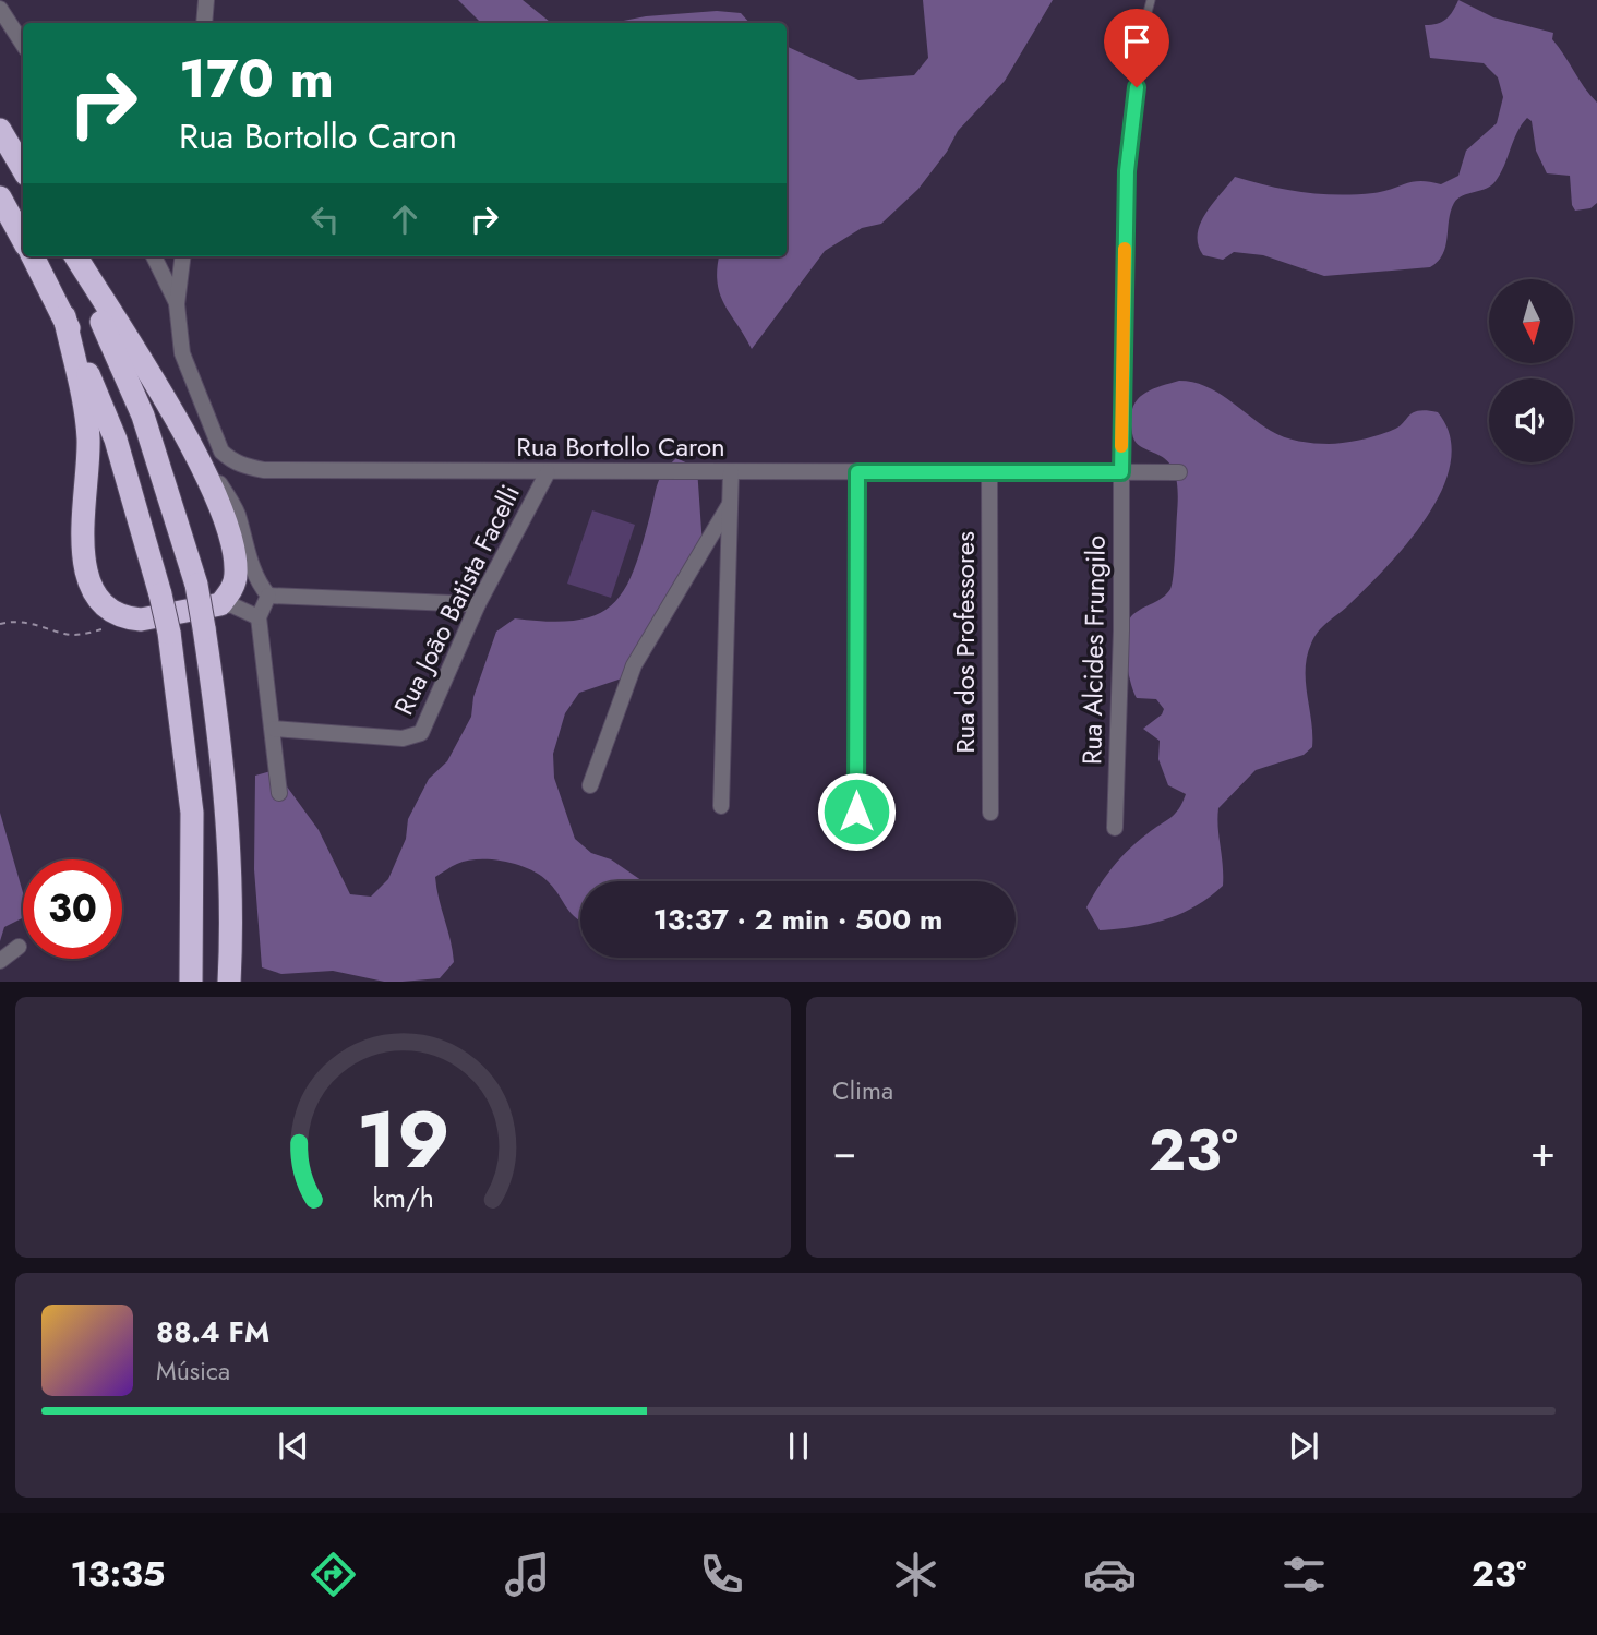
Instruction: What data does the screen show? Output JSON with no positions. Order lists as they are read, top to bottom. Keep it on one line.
{"streets":{"street":["Rua Bortollo Caron","Rua João Batista Facelli","Rua dos Professores","Rua Alcides Frungilo"]},"crossings":[["Rua Bortollo Caron","Rua João Batista Facelli"],["Rua Bortollo Caron","Rua dos Professores"],["Rua Bortollo Caron","Rua Alcides Frungilo"]],"north":"bottom","page":{"turn":["170 m","Rua Bortollo Caron"],"limit":"30","trip":"13:37 · 2 min · 500 m","tile":"Clima","heat":["−","23°","+"],"song":["88.4 FM","Música"],"tabs":["13:35","23°"],"gauge":["19","km/h"]}}
